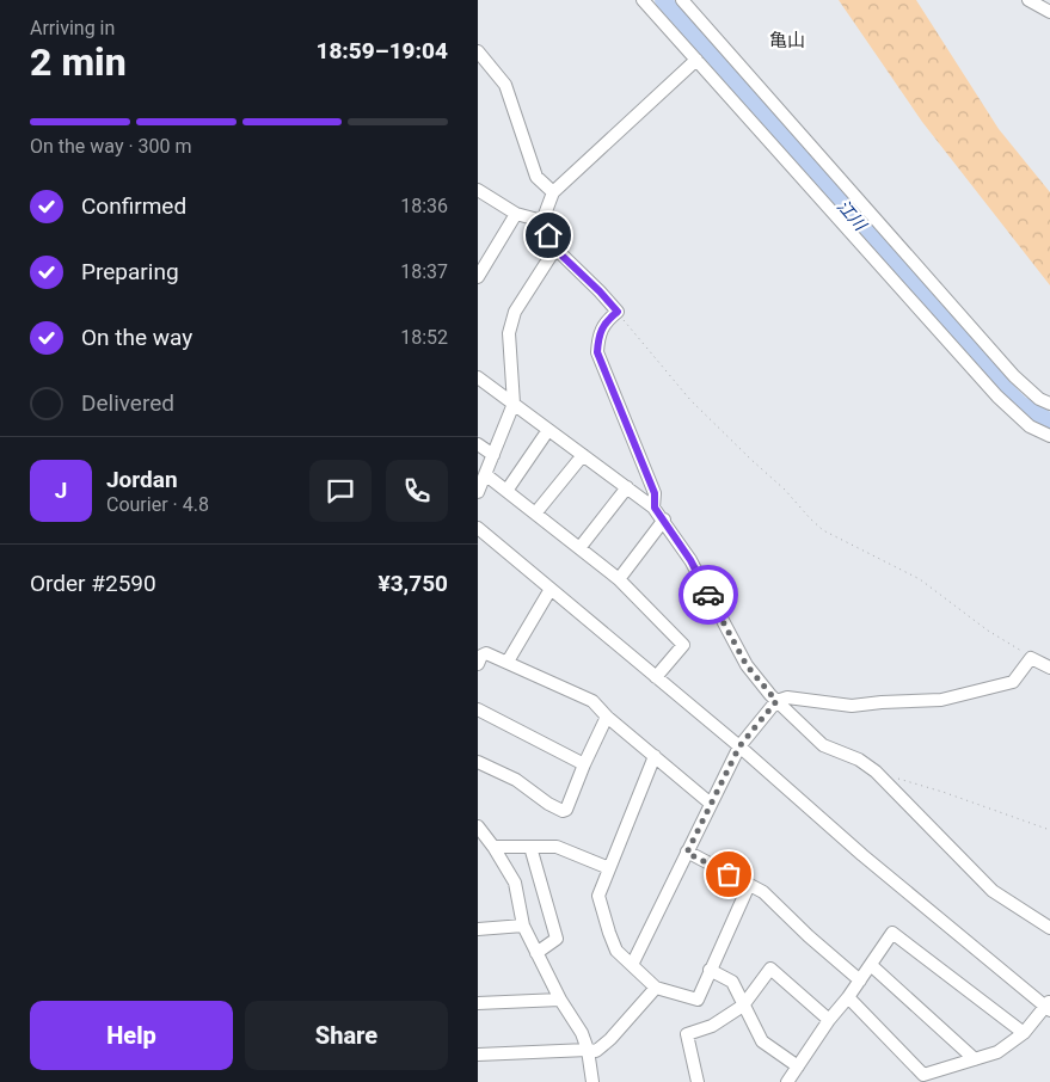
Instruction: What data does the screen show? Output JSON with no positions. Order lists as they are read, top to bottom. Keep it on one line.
{"districts":["亀山"],"water":["江川"],"page":{"heading":["2 min","Arriving in","18:59–19:04"],"panel":["Jordan","Courier · 4.8","Order #2590","¥3,750"],"bar":"On the way · 300 m","list":[["Confirmed","18:36"],["Preparing","18:37"],["On the way","18:52"],"Delivered"],"round":"J","buttons":["Help","Share"]}}
